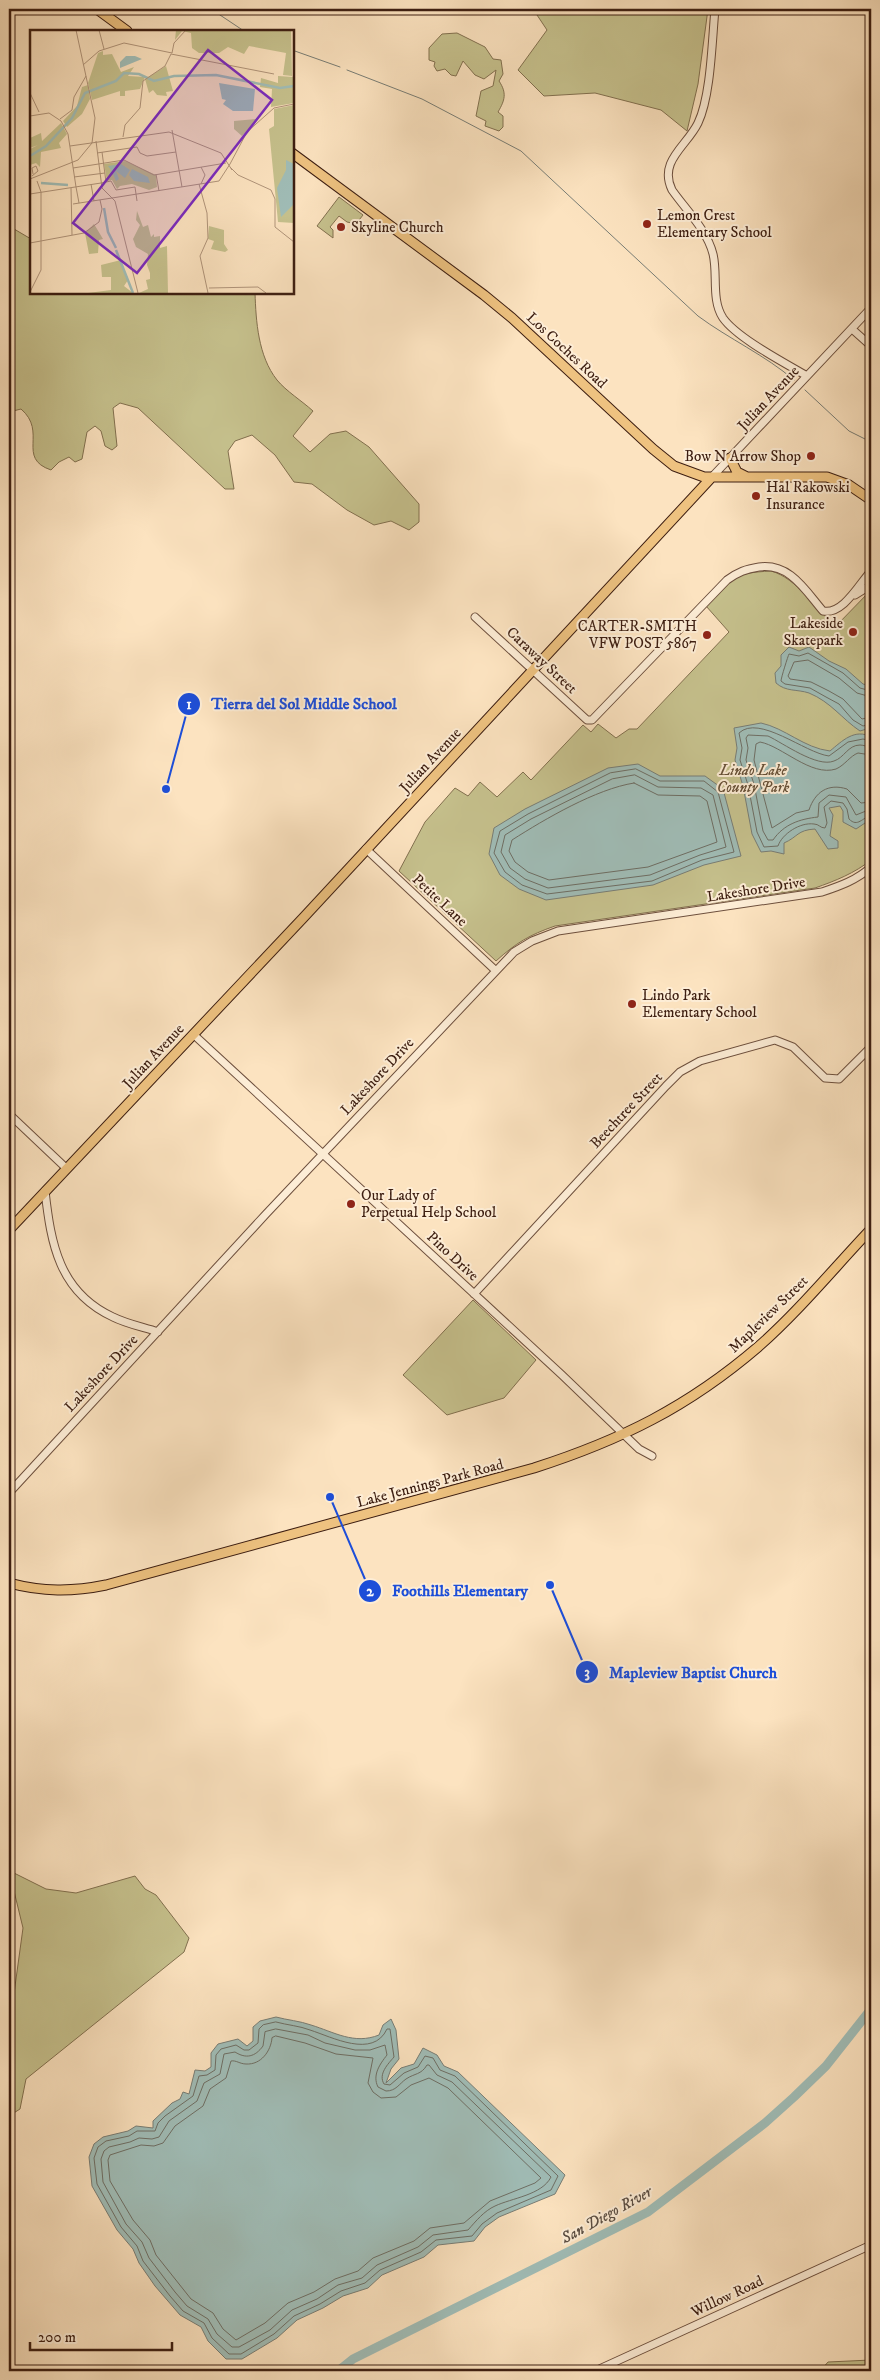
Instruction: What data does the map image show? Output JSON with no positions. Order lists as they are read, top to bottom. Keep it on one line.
{"streets":{"main road":["Los Coches Road","Julian Avenue","Mapleview Street","Lake Jennings Park Road"],"street":["Caraway Street","Lakeshore Drive","Petite Lane","Beechtree Street","Pino Drive","Willow Road"]},"crossings":[["Los Coches Road","Julian Avenue"],["Julian Avenue","Caraway Street"],["Julian Avenue","Petite Lane"],["Julian Avenue","Pino Drive"],["Lakeshore Drive","Petite Lane"],["Lakeshore Drive","Pino Drive"],["Beechtree Street","Pino Drive"],["Pino Drive","Lake Jennings Park Road"],["Mapleview Street","Lake Jennings Park Road"]],"water":["San Diego River"],"parks":["Lindo Lake County Park"],"places":["Lemon Crest Elementary School","Skyline Church","Bow N Arrow Shop","Hal Rakowski Insurance","Lakeside Skatepark","CARTER-SMITH VFW POST 5867","Tierra del Sol Middle School","Lindo Park Elementary School","Our Lady of Perpetual Help School","Foothills Elementary","Mapleview Baptist Church"],"scale_bar":"200 m"}
